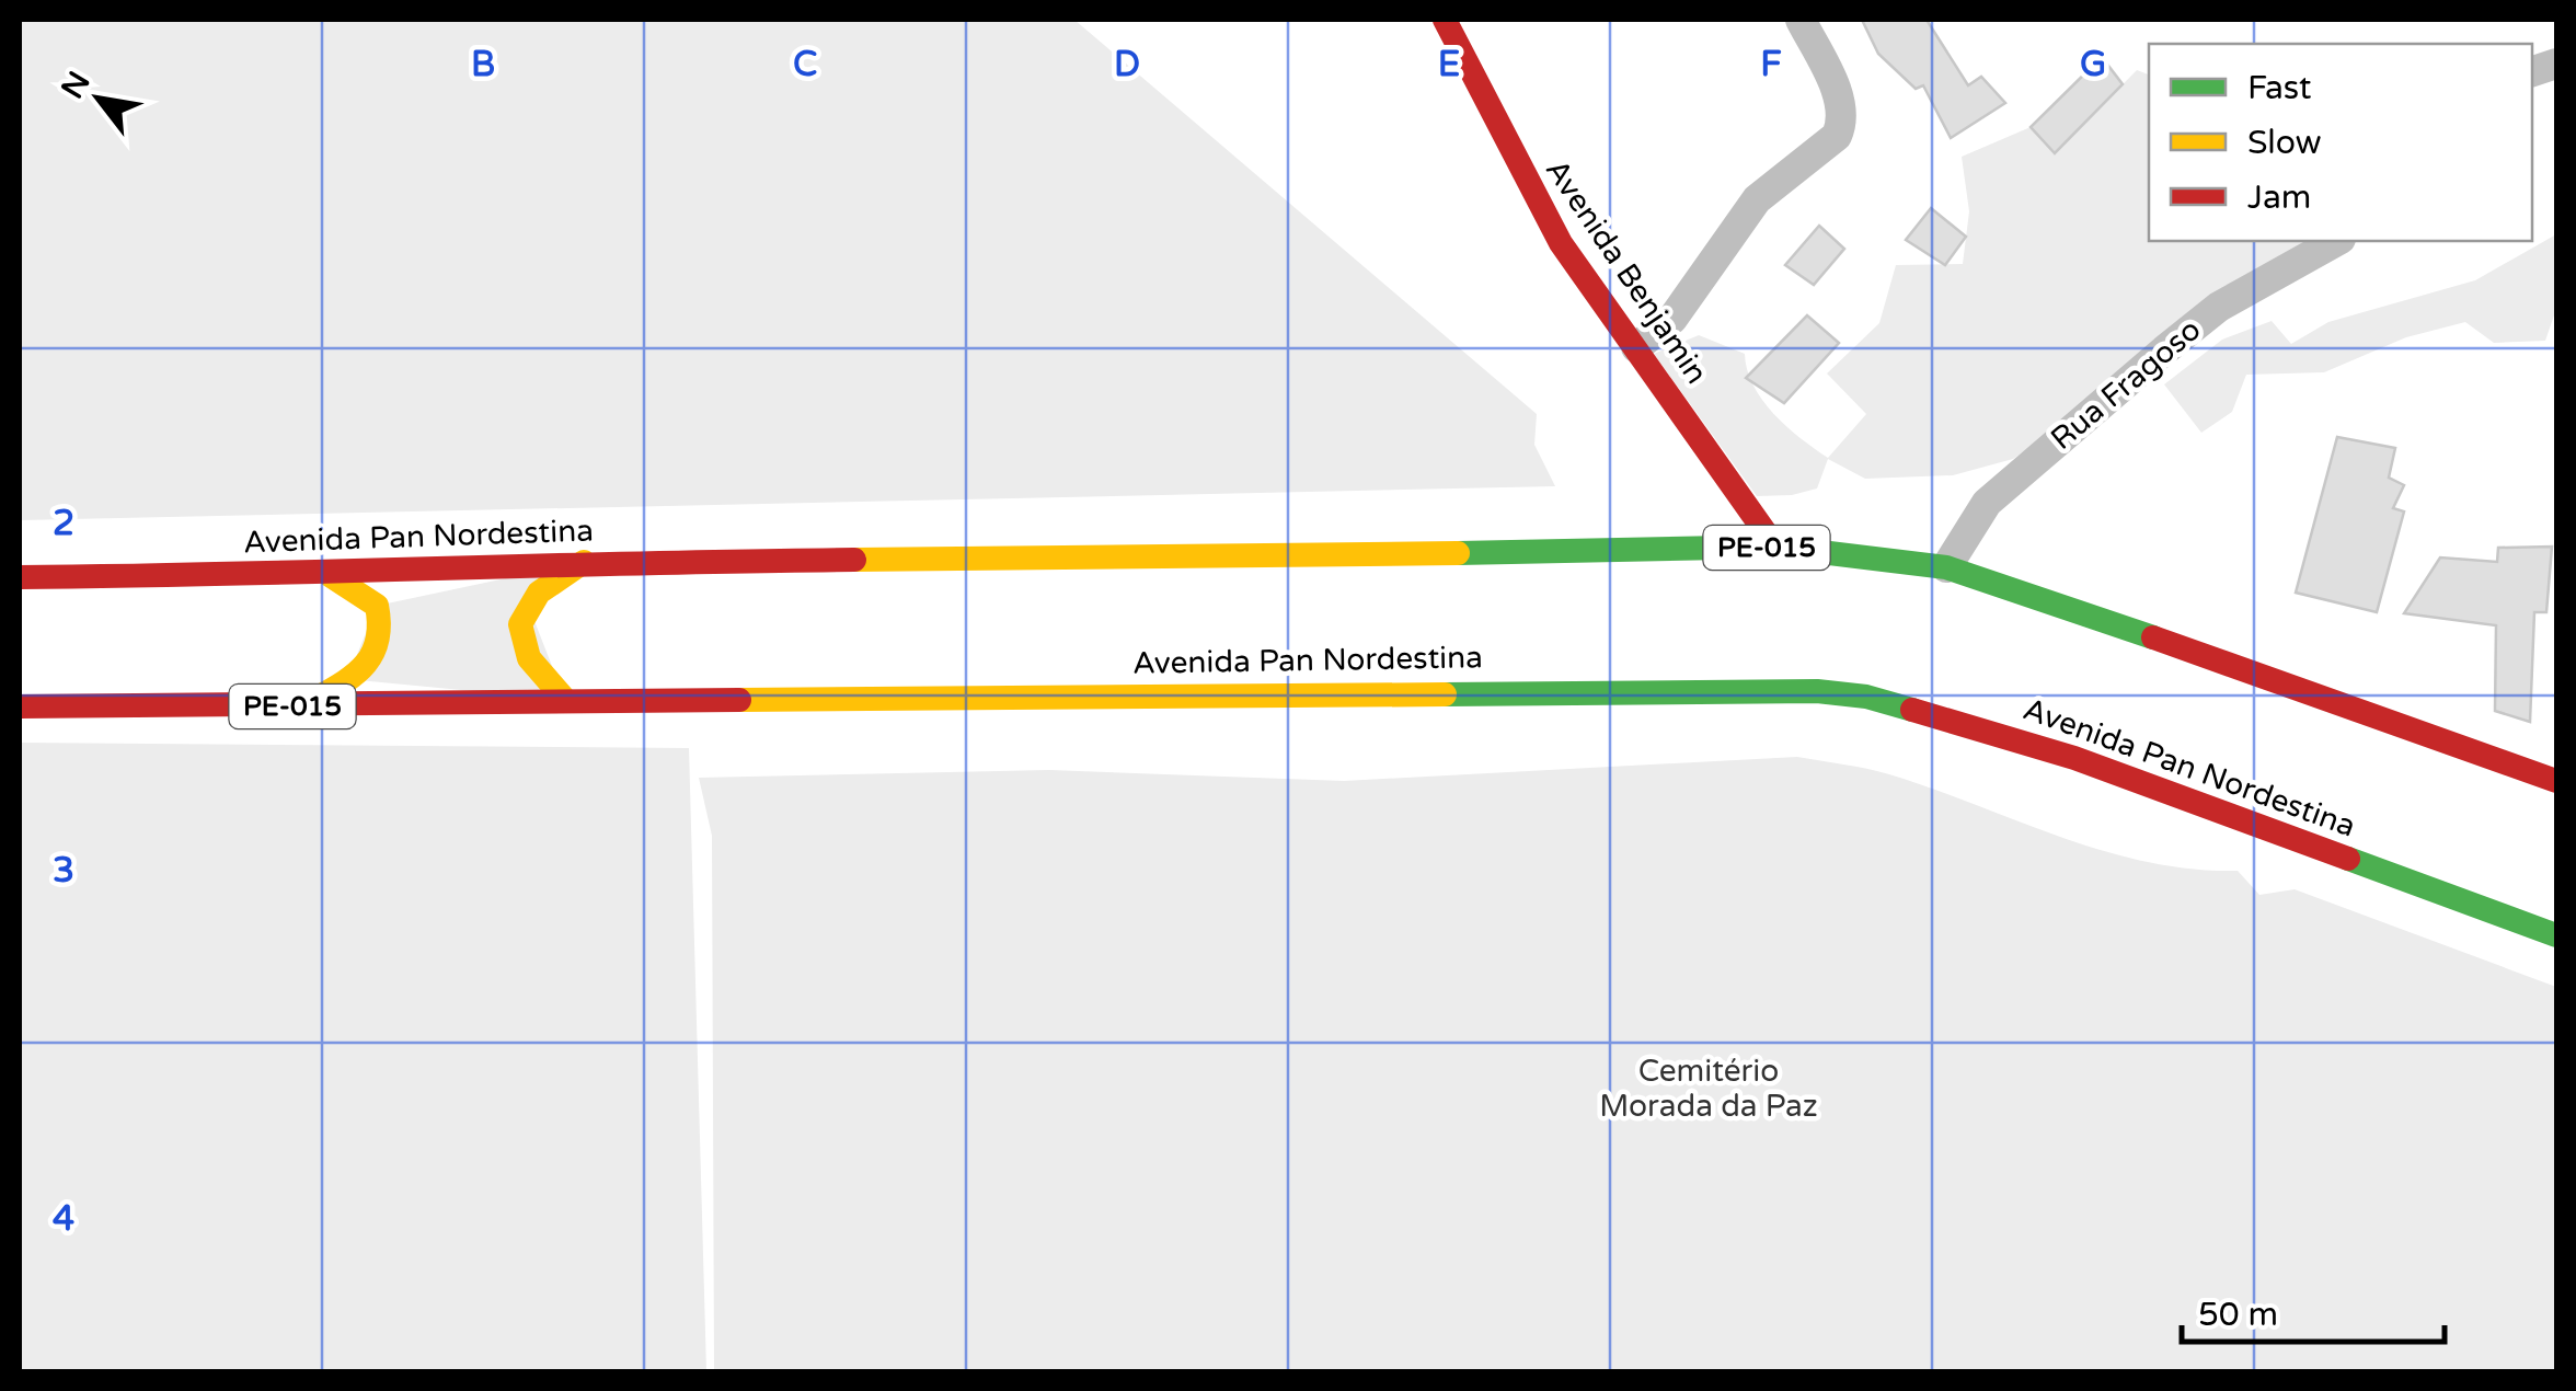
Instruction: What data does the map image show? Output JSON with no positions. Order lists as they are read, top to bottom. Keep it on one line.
{"streets":{"main road":["Avenida Benjamin","Avenida Pan Nordestina","PE-015"],"street":["Rua Fragoso"]},"crossings":[["Avenida Benjamin","Avenida Pan Nordestina"],["Rua Fragoso","Avenida Pan Nordestina"]],"parks":["Cemitério Morada da Paz"],"legend":["Fast","Slow","Jam"],"scale_bar":"50 m","north":"top left","grid":{"columns":["B","C","D","E","F","G"],"rows":["2","3","4"]}}
